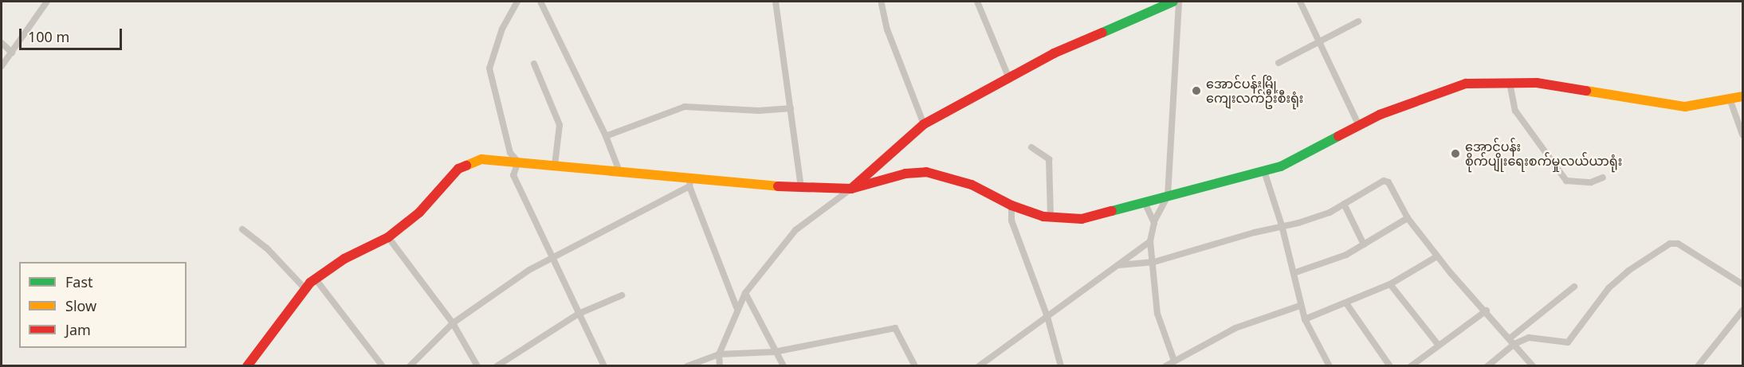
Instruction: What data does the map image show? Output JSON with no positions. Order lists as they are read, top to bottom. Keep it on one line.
{"places":["အောင်ပန်းမြို့ ကျေးလက်ဦးစီးရုံး","အောင်ပန်း စိုက်ပျိုးရေးစက်မှုလယ်ယာရုံး"],"legend":["Fast","Slow","Jam"],"scale_bar":"100 m"}
